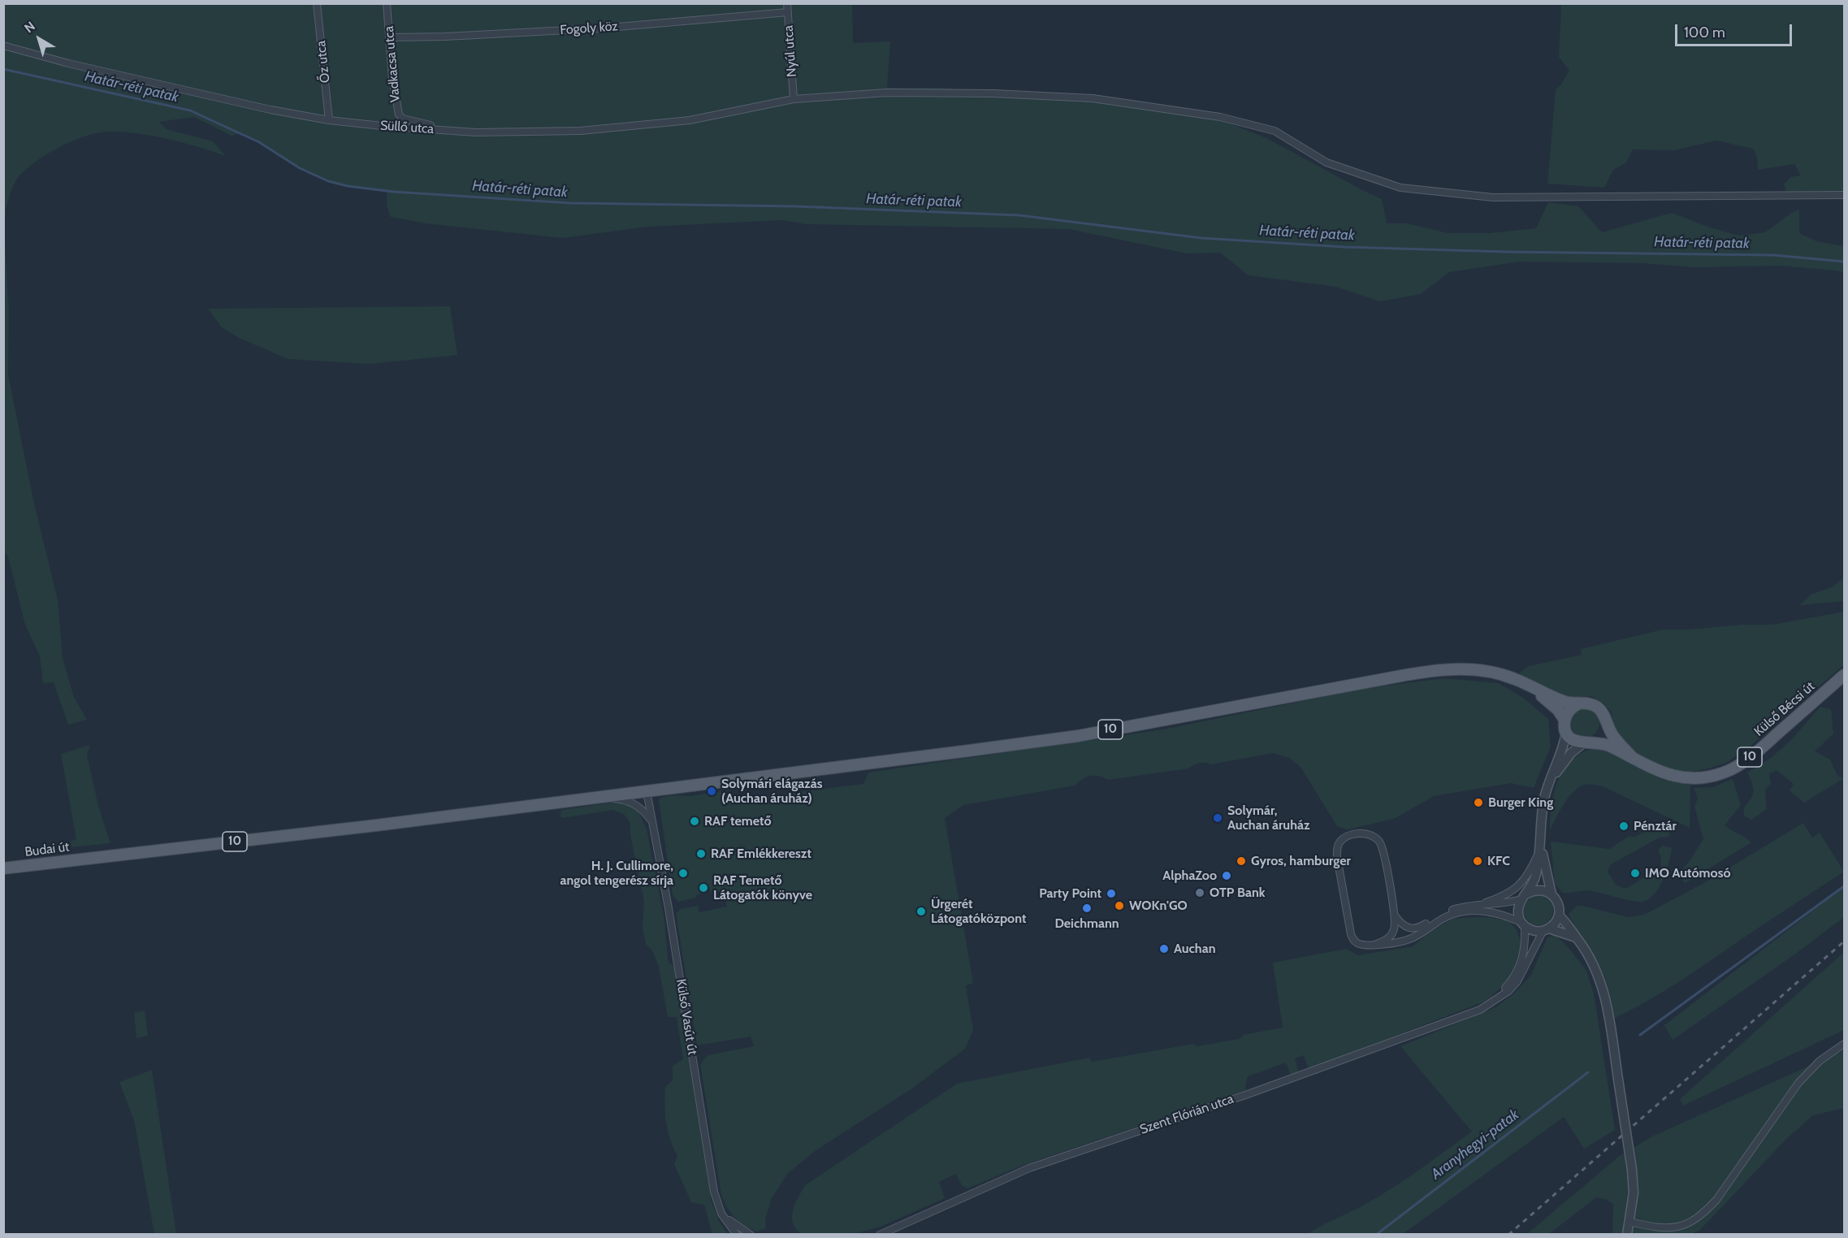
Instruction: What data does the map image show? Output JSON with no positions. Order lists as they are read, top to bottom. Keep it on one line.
{"streets":{"main road":["Külső Bécsi út","10","Budai út"],"street":["Fogoly köz","Nyúl utca","Őz utca","Vadkacsa utca","Süllő utca","Külső Vasút út","Szent Flórián utca"]},"crossings":[["Fogoly köz","Nyúl utca"],["Fogoly köz","Vadkacsa utca"],["Nyúl utca","Süllő utca"],["Őz utca","Süllő utca"],["Vadkacsa utca","Süllő utca"],["Külső Bécsi út","10"],["10","Budai út"],["10","Külső Vasút út"]],"water":["Határ-réti patak","Aranyhegyi-patak"],"places":["Solymári elágazás (Auchan áruház)","Burger King","Solymár, Auchan áruház","RAF temető","Pénztár","RAF Emlékkereszt","Gyros, hamburger","KFC","H. J. Cullimore, angol tengerész sírja","IMO Autómosó","AlphaZoo","RAF Temető Látogatók könyve","OTP Bank","Party Point","WOKn'GO","Deichmann","Ürgerét Látogatóközpont","Auchan"],"scale_bar":"100 m","north":"top left"}
